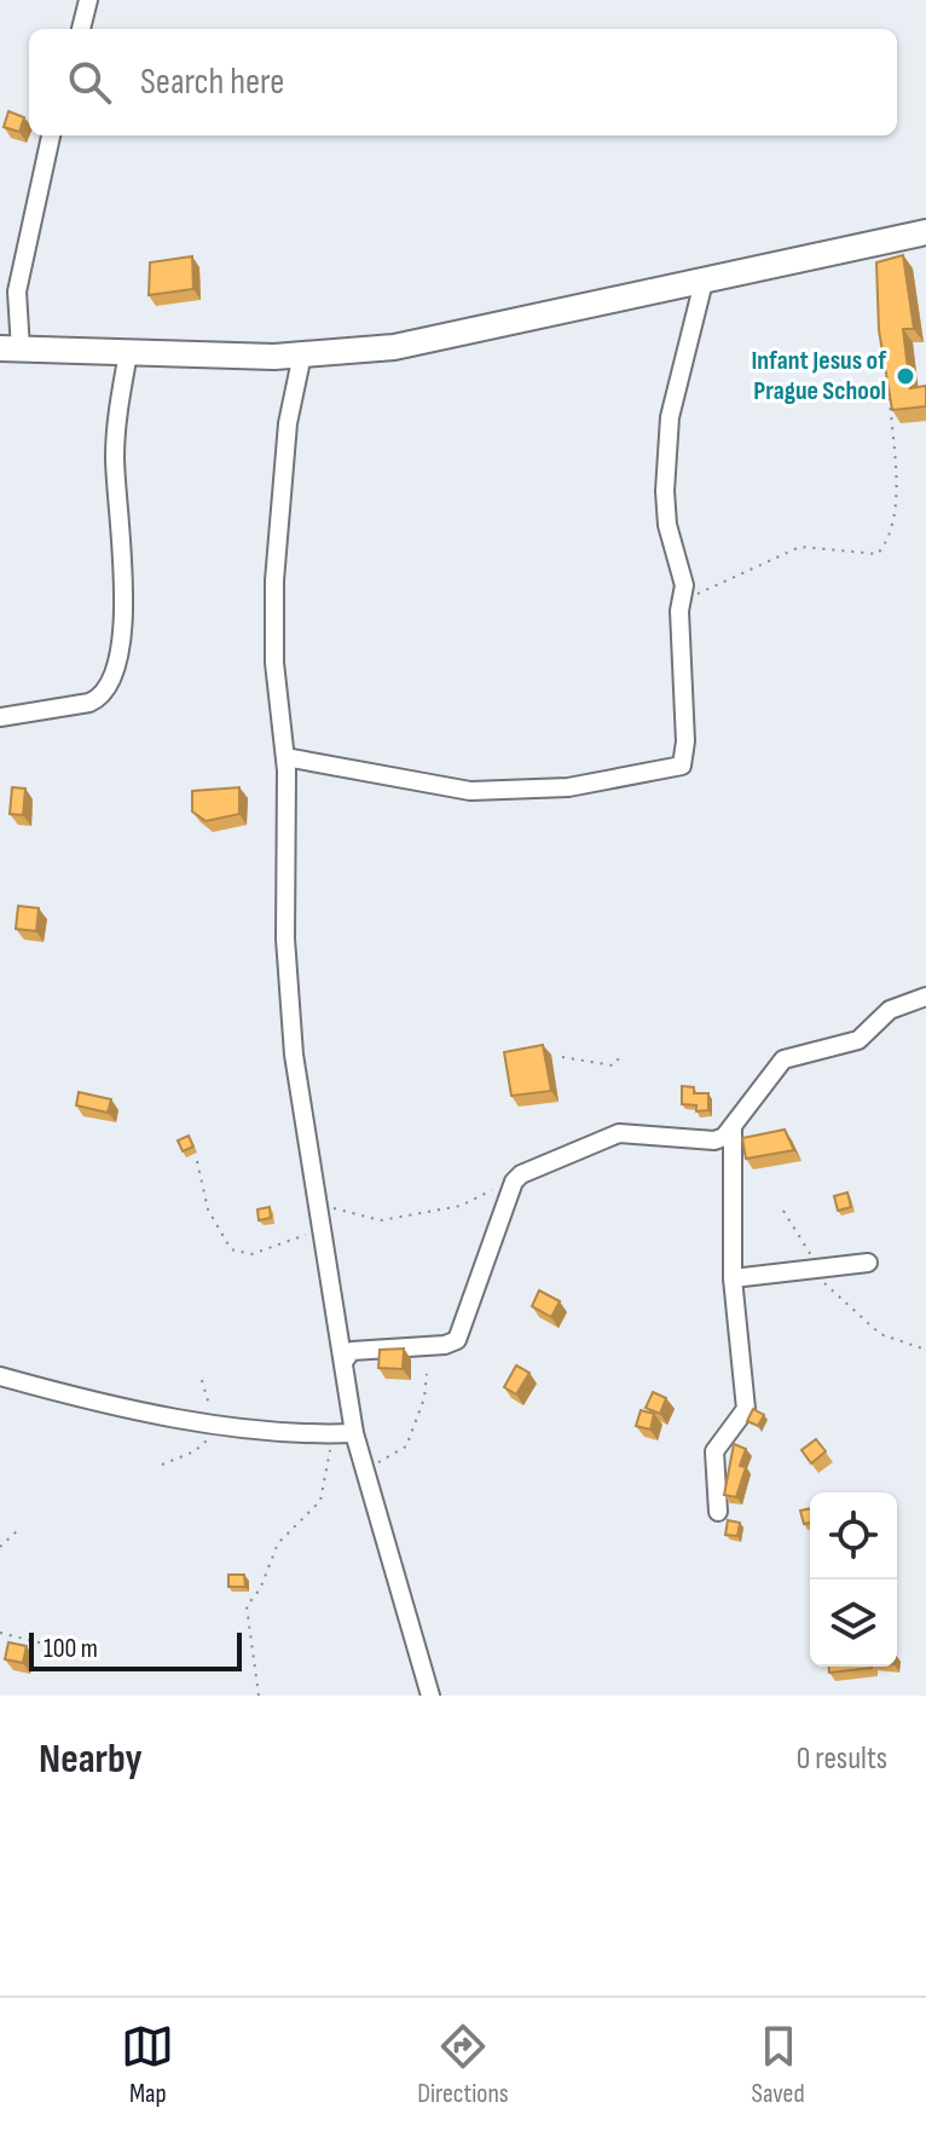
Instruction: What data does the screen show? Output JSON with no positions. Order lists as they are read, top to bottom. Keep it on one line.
{"places":["Infant Jesus of Prague School"],"scale_bar":"100 m","page":{"search":"Search here","scale":"100 m","heading":["Nearby","0 results"],"nav":["Map","Directions","Saved"]}}
